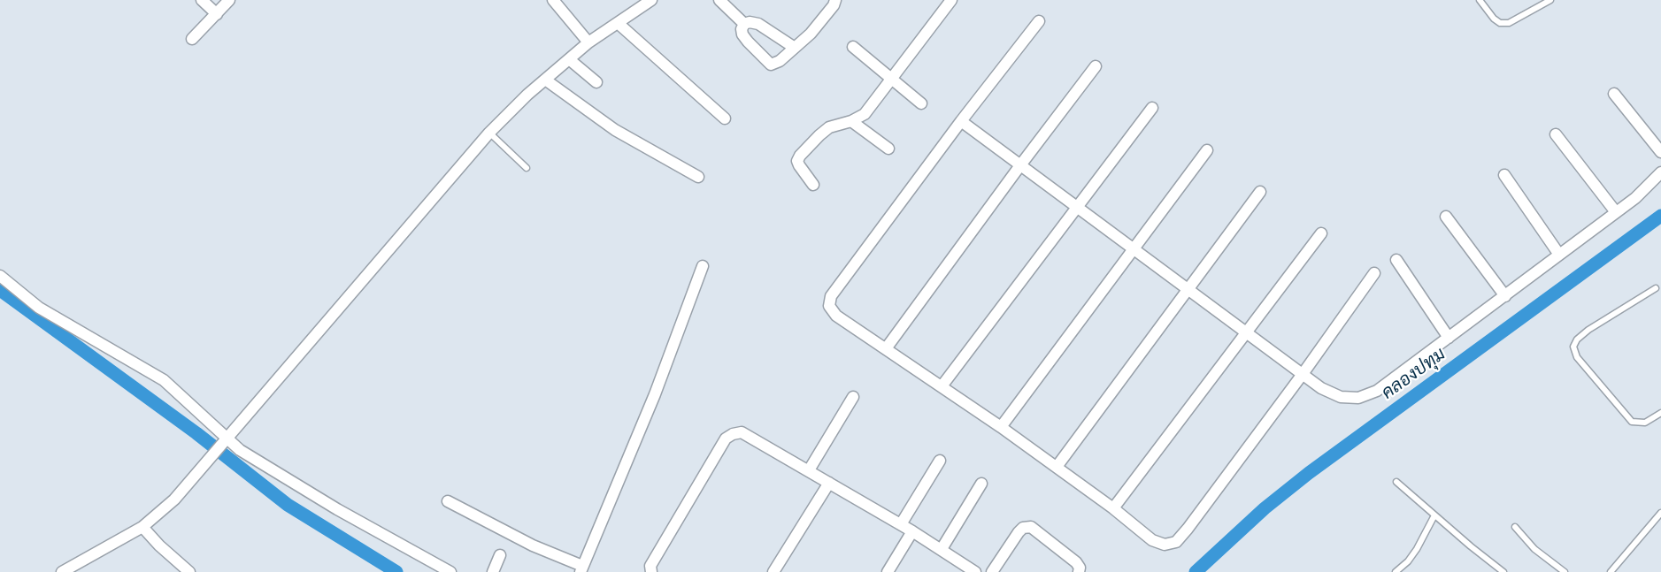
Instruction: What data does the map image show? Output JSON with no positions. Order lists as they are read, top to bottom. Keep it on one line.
{"water":["คลองปทุม"]}
